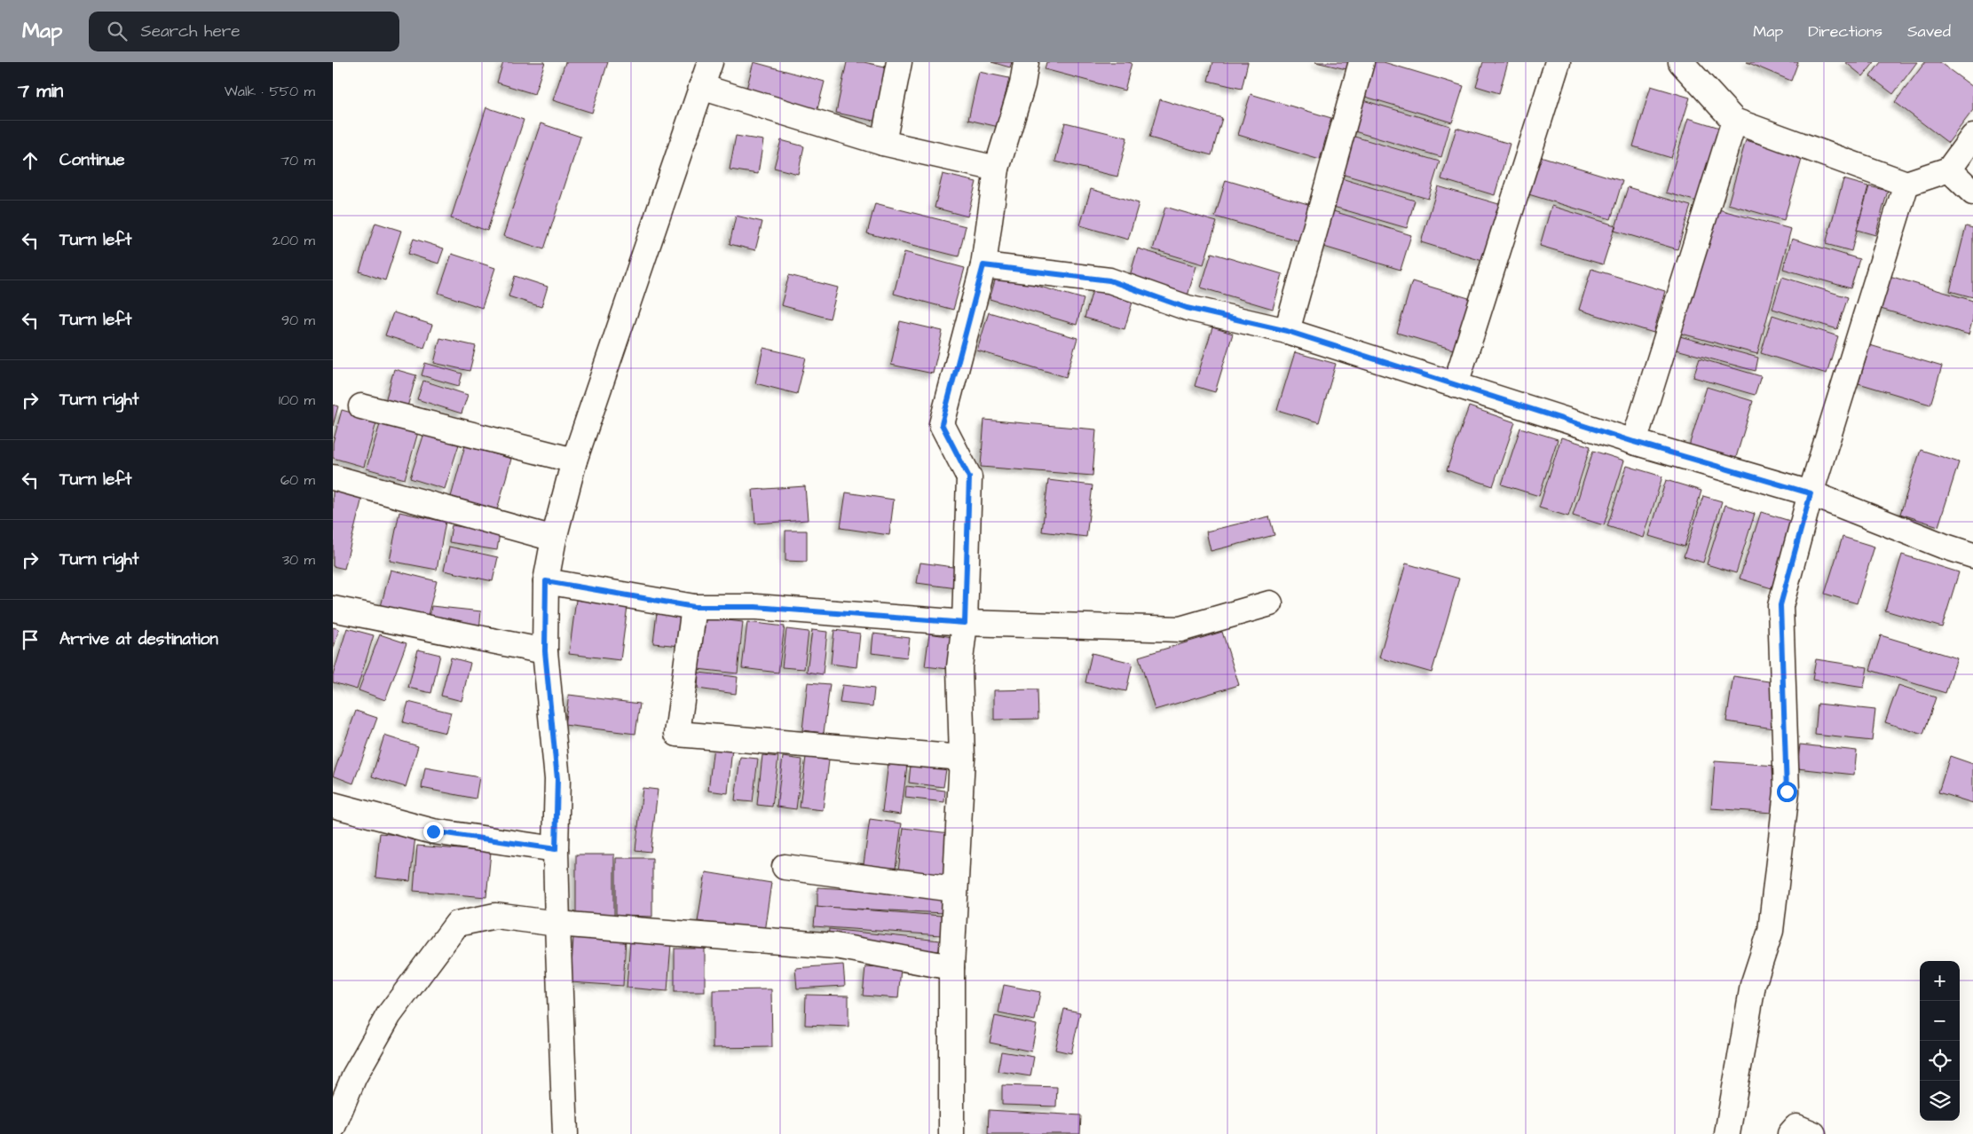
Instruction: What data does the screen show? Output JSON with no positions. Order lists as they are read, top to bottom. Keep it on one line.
{"page":{"header":"Map","search":"Search here","nav":["Map","Directions","Saved"],"heading":["7 min","Walk · 550 m"],"list":[["Continue","70 m"],["Turn left","200 m"],["Turn left","90 m"],["Turn right","100 m"],["Turn left","60 m"],["Turn right","30 m"],"Arrive at destination"],"map_buttons":["+","−"]}}
